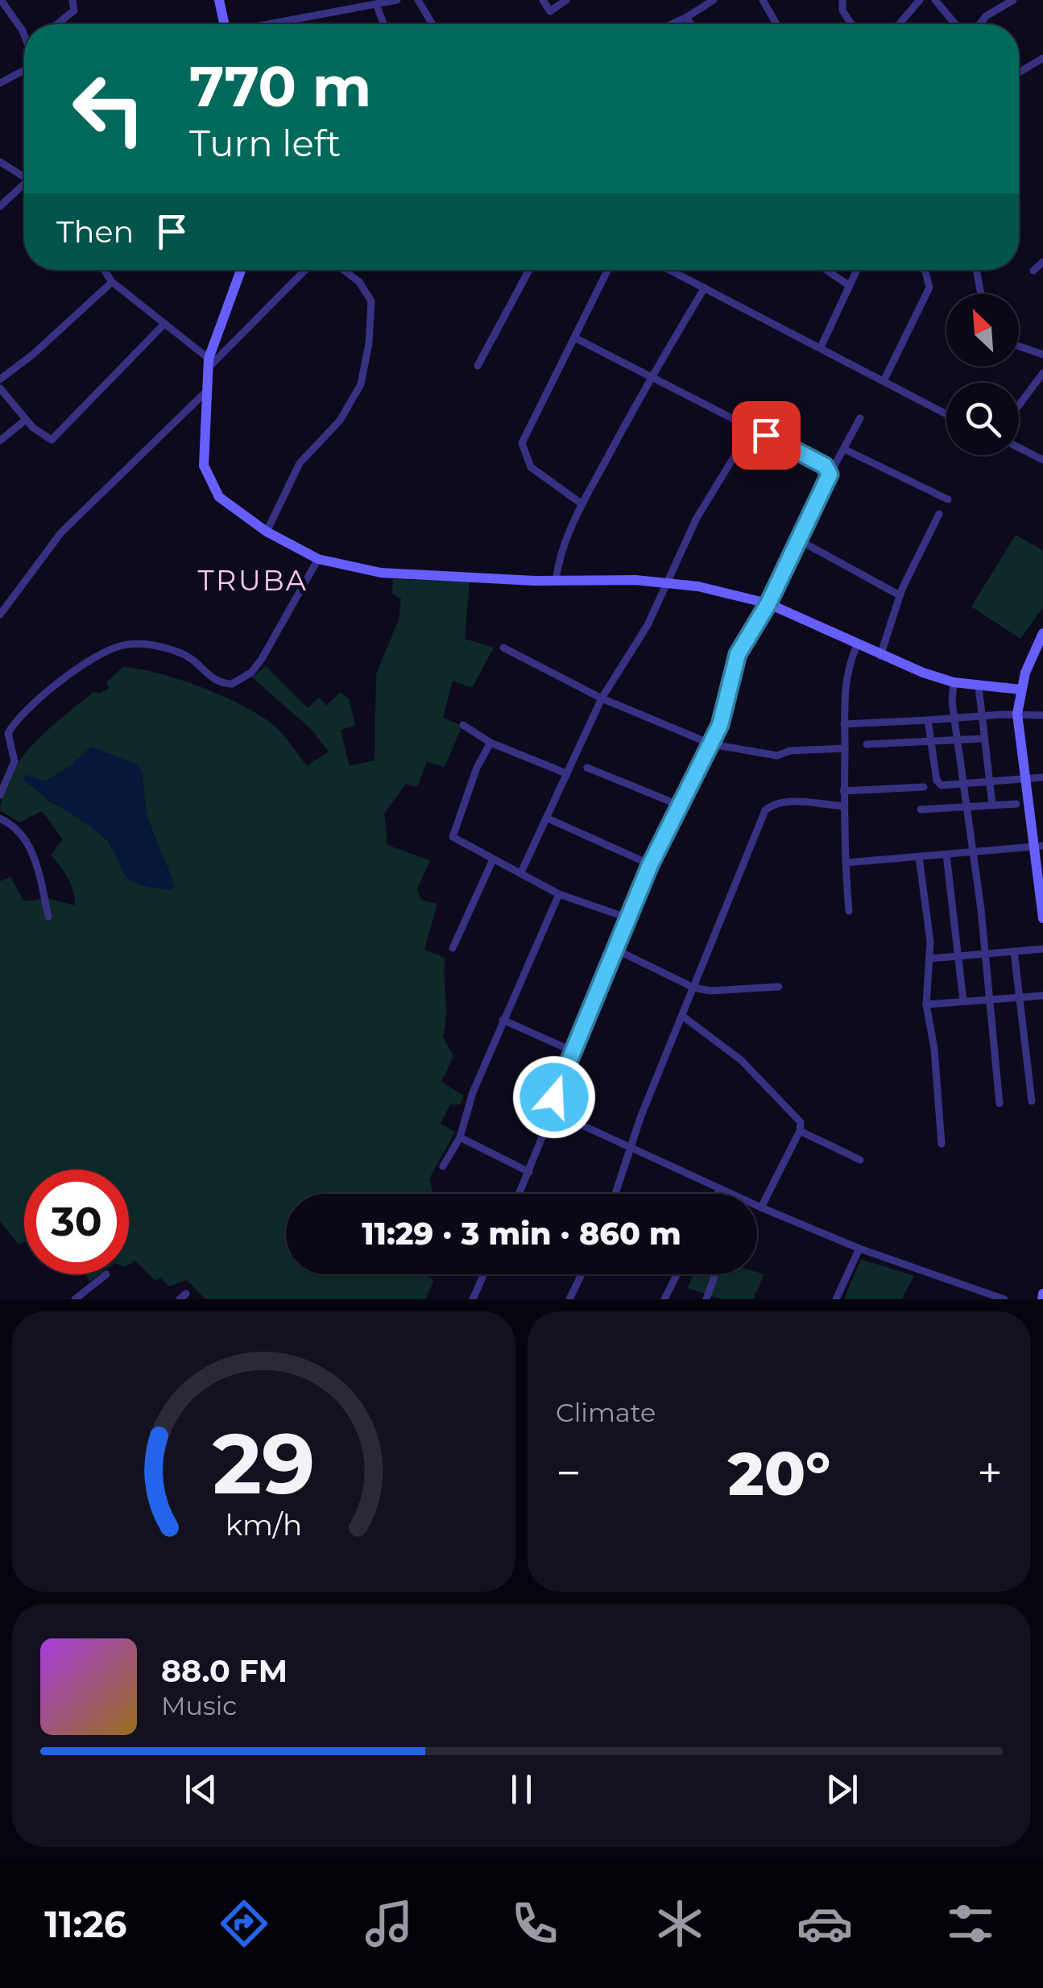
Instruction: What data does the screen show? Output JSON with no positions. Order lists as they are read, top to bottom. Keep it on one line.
{"districts":["TRUBA"],"north":"top left","page":{"turn":["770 m","Turn left"],"then":"Then","limit":"30","trip":"11:29 · 3 min · 860 m","tile":"Climate","heat":["−","20°","+"],"song":["88.0 FM","Music"],"tabs":"11:26","gauge":["29","km/h"]}}
